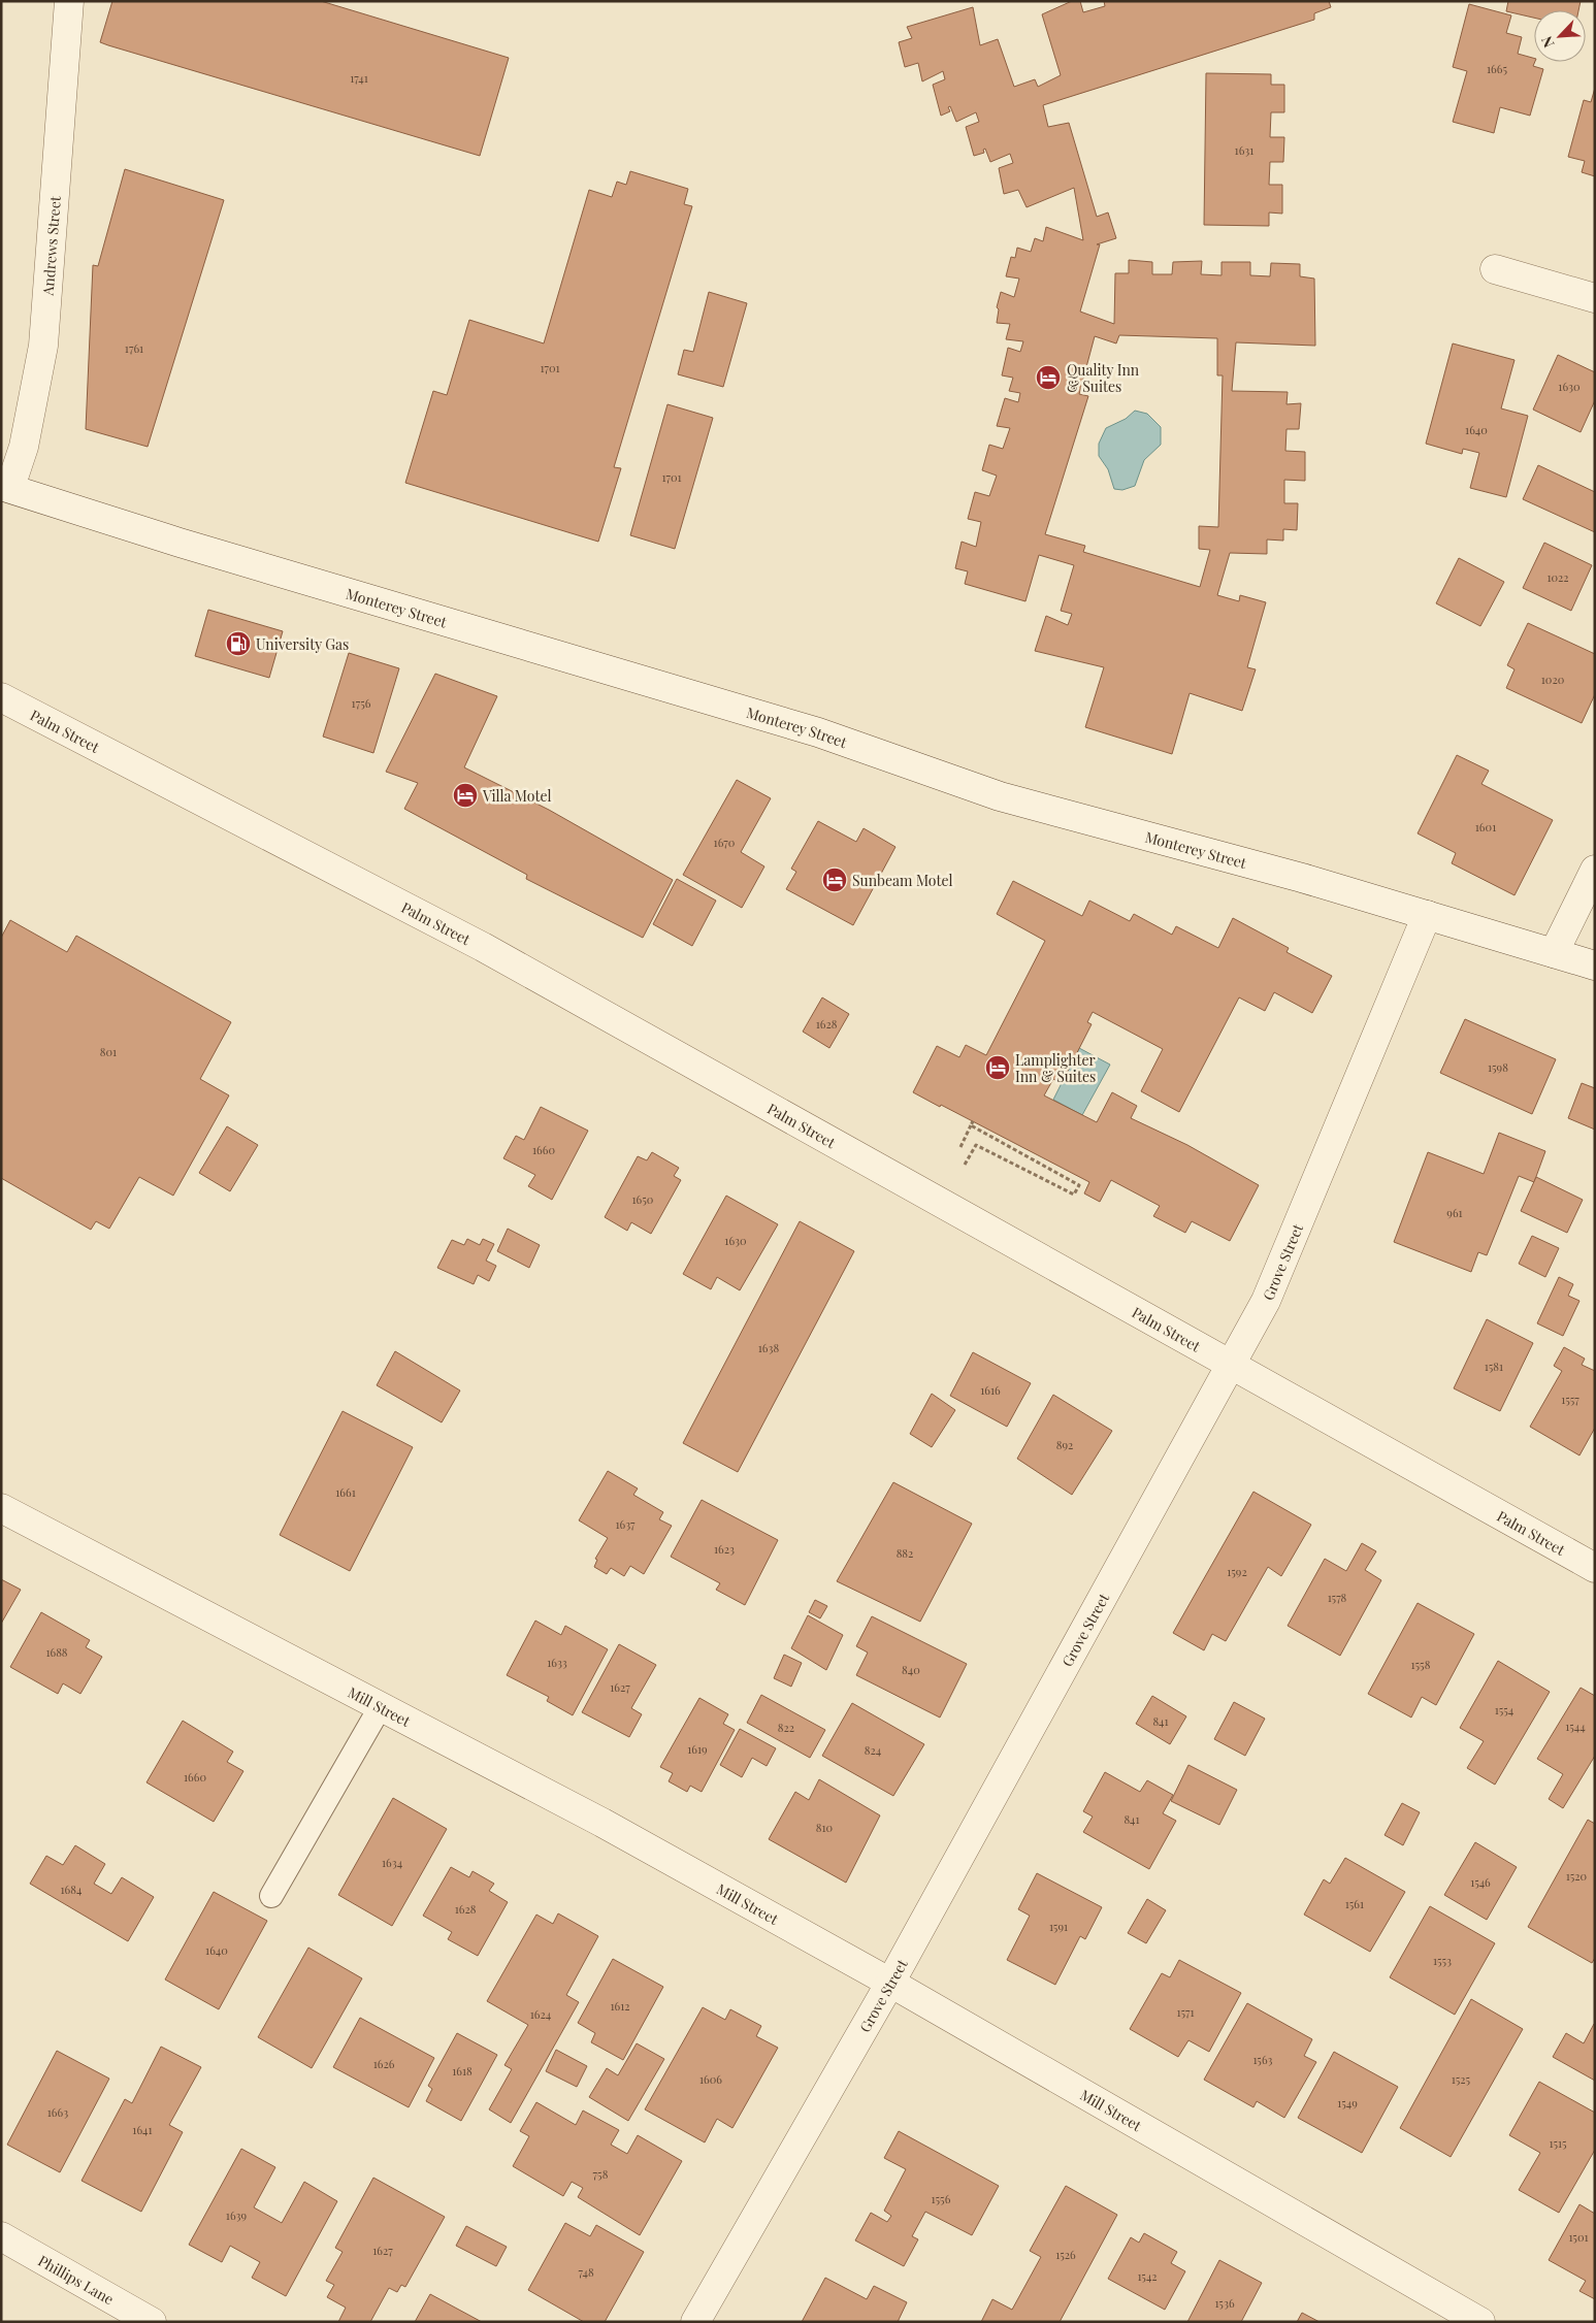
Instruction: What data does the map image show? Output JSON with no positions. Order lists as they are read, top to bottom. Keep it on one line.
{"streets":{"street":["Andrews Street","Monterey Street","Palm Street","Grove Street","Mill Street","Phillips Lane"]},"crossings":[["Andrews Street","Monterey Street"],["Monterey Street","Grove Street"],["Palm Street","Grove Street"],["Grove Street","Mill Street"]],"places":{"hotel":["Quality Inn & Suites","Villa Motel","Sunbeam Motel","Lamplighter Inn & Suites"],"fuel station":["University Gas"]},"house_numbers":["1665","1741","1631","1761","1701","1630","1640","1701","1022","1020","1756","1601","1670","1628","801","1598","1660","1650","961","1630","1638","1581","1616","1557","892","1661","1637","1623","882","1592","1578","1688","1633","1558","840","1627","1554","841","1544","822","1619","824","1660","841","810","1634","1520","1546","1684","1561","1628","1591","1640","1553","1612","1571","1624","1563","1626","1618","1606","1525","1549","1663","1641","1515","758","1556","1639","1501","1627","1526","748","1542","1536"],"north":"bottom left"}
